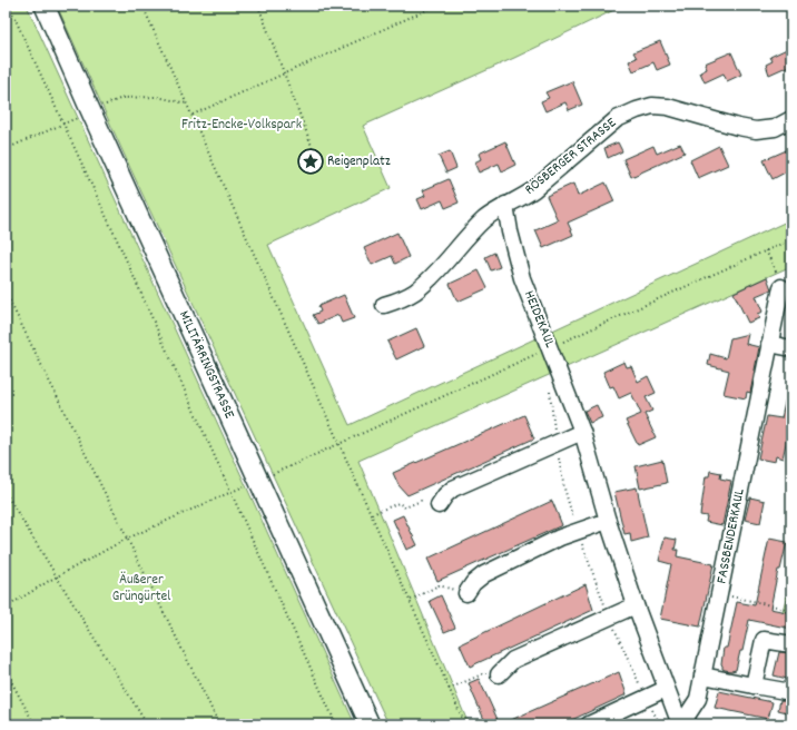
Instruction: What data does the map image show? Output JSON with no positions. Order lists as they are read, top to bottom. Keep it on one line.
{"streets":{"main road":["MILITÄRRINGSTRASSE"],"street":["RÖSBERGER STRASSE","HEIDEKAUL","FASSBENDERKAUL"]},"crossings":[["RÖSBERGER STRASSE","HEIDEKAUL"],["HEIDEKAUL","FASSBENDERKAUL"]],"parks":["Fritz-Encke-Volkspark","Äußerer Grüngürtel"],"places":{"place":["Reigenplatz"]}}
